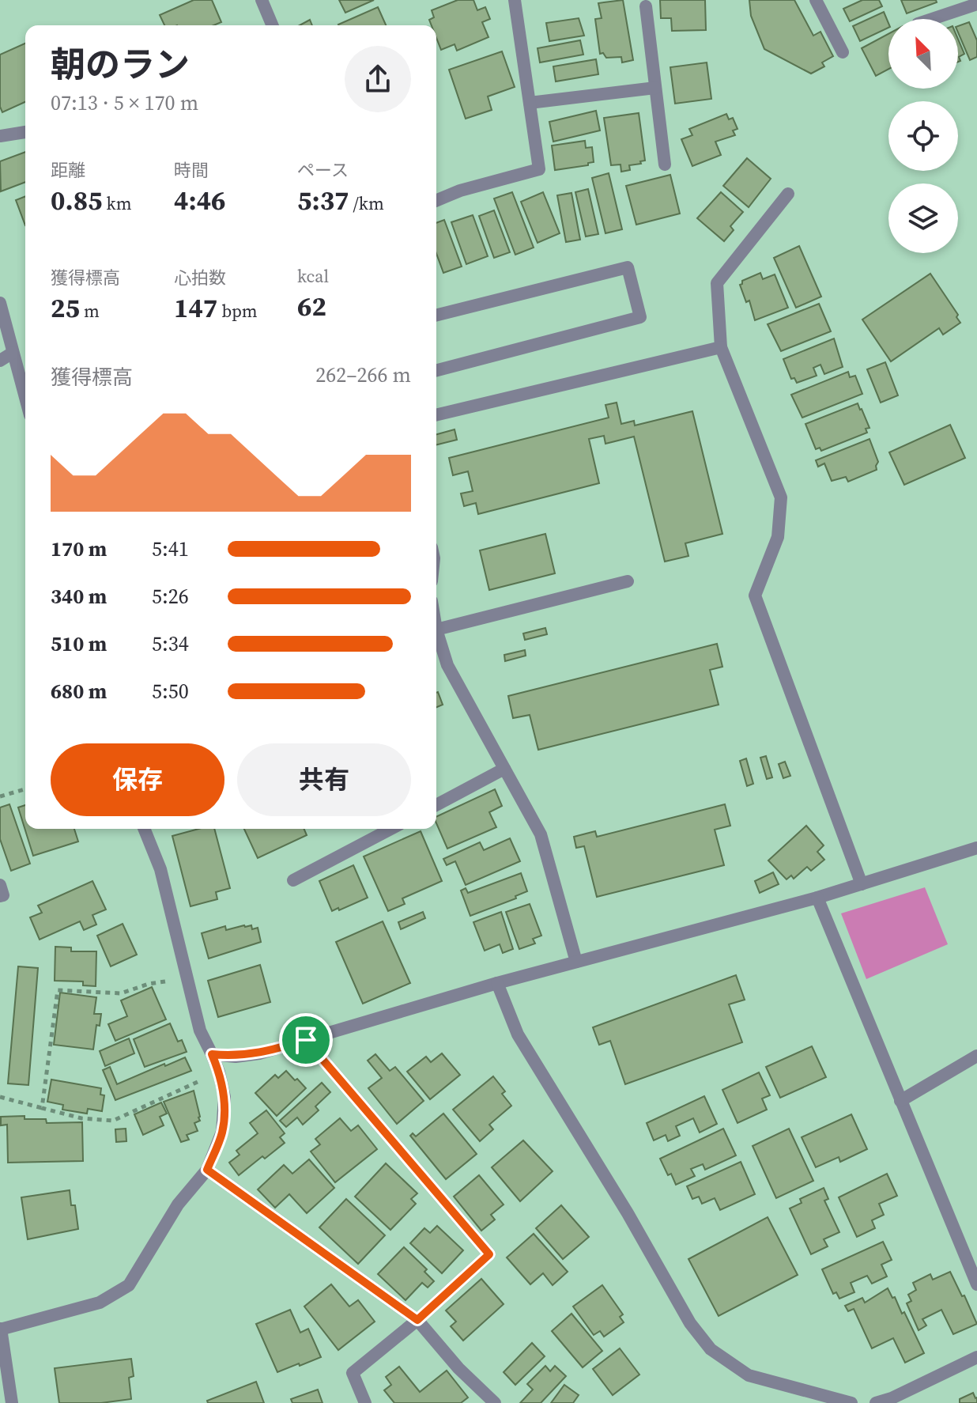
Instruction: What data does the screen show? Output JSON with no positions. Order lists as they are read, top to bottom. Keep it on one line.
{"north":"top left","page":{"heading":["朝のラン","07:13 · 5 × 170 m"],"stats":[["距離","0.85 km"],["時間","4:46"],["ペース","5:37 /km"],["獲得標高","25 m"],["心拍数","147 bpm"],["kcal","62"]],"chart":["獲得標高","262–266 m"],"list":[{"name":"170 m","note":"5:41"},{"name":"340 m","note":"5:26"},{"name":"510 m","note":"5:34"},{"name":"680 m","note":"5:50"}],"buttons":["保存","共有"]}}
